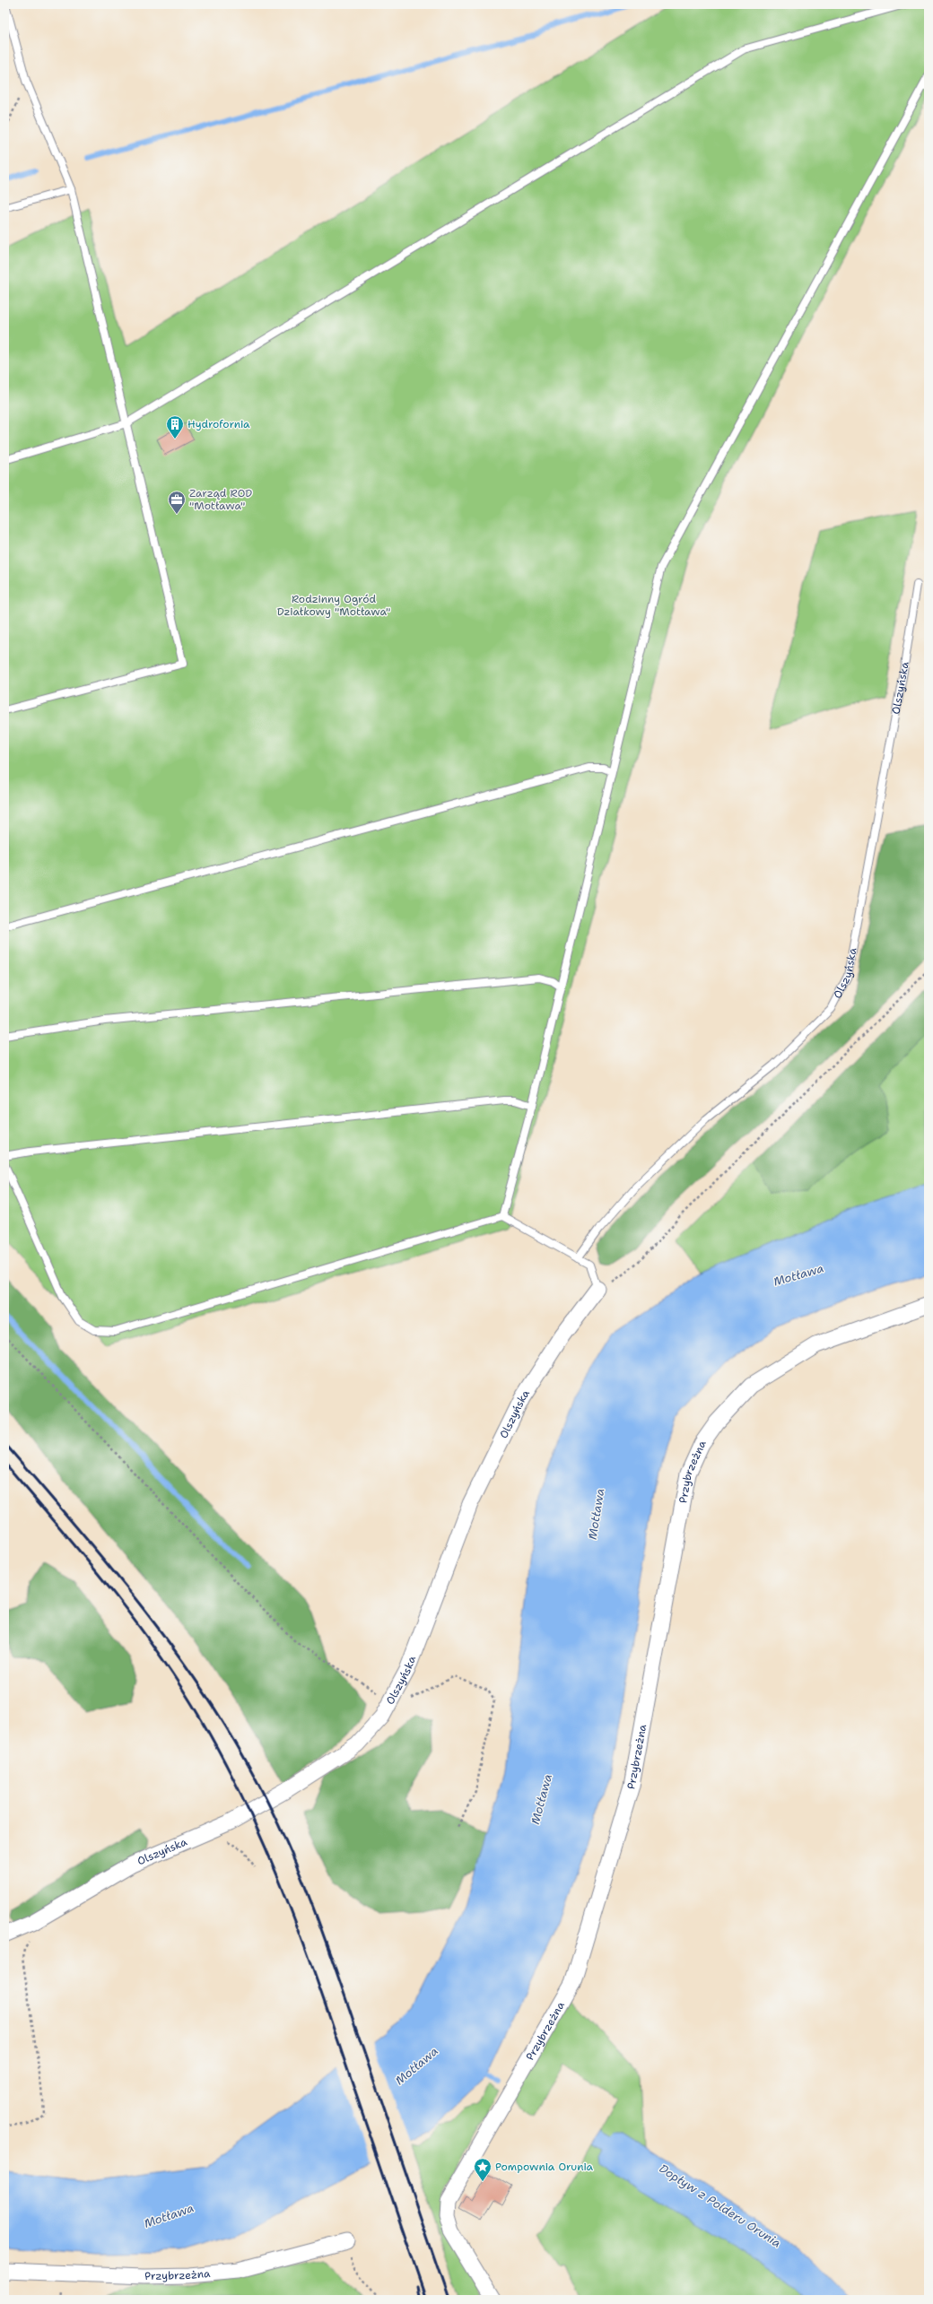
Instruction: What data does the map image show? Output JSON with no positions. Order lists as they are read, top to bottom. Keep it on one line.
{"streets":{"street":["Olszyńska","Przybrzeżna"]},"water":["Motława","Dopływ z Polderu Orunia"],"parks":["Rodzinny Ogród Działkowy \"Motława\""],"places":{"building":["Hydrofornia"],"office":["Zarząd ROD \"Motława\""],"place":["Pompownia Orunia"]}}
